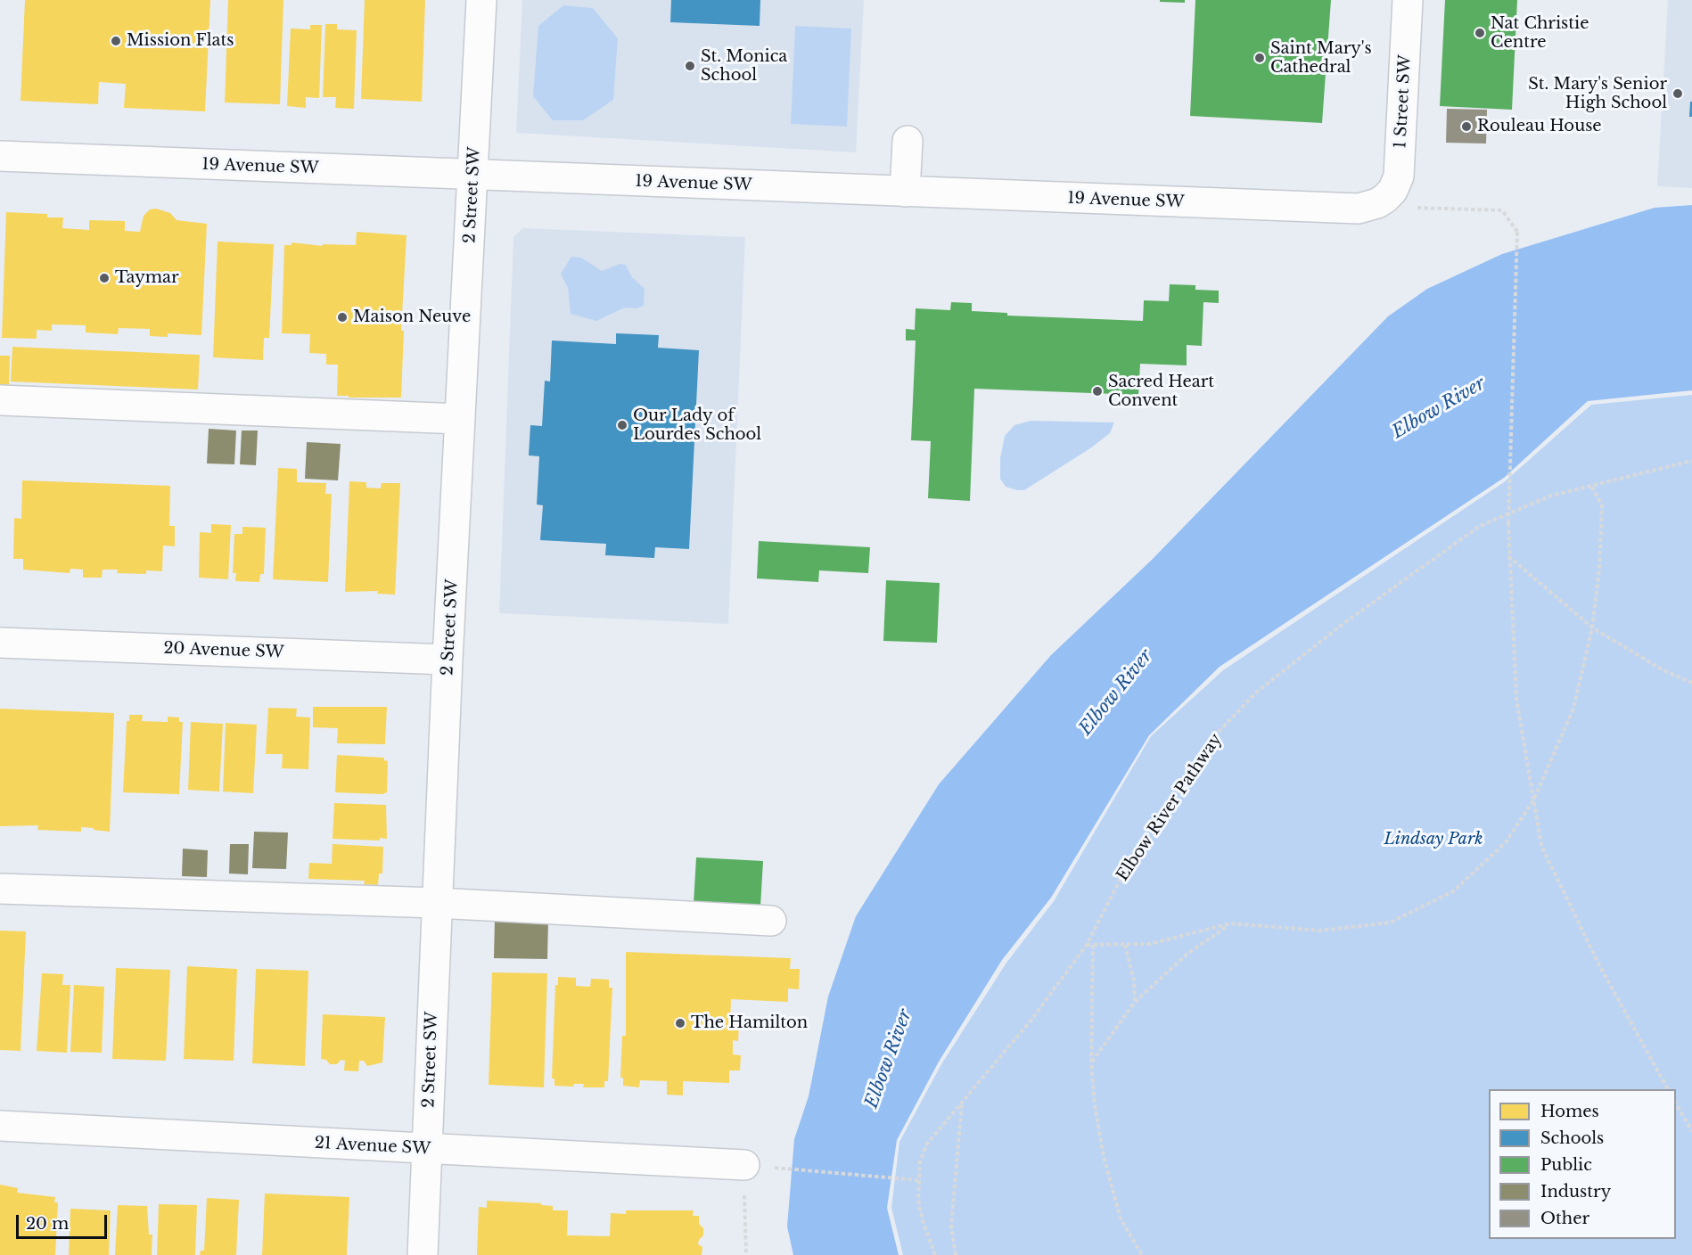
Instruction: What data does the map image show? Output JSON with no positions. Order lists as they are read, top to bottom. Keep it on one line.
{"streets":{"street":["1 Street SW","19 Avenue SW","2 Street SW","20 Avenue SW","21 Avenue SW"],"path":["Elbow River Pathway"]},"crossings":[["1 Street SW","19 Avenue SW"],["19 Avenue SW","2 Street SW"],["2 Street SW","20 Avenue SW"],["2 Street SW","21 Avenue SW"]],"water":["Elbow River"],"parks":["Lindsay Park"],"places":["Nat Christie Centre","Mission Flats","Saint Mary's Cathedral","St. Monica School","St. Mary's Senior High School","Rouleau House","Taymar","Maison Neuve","Sacred Heart Convent","Our Lady of Lourdes School","The Hamilton"],"legend":["Homes","Schools","Public","Industry","Other"],"scale_bar":"20 m"}
